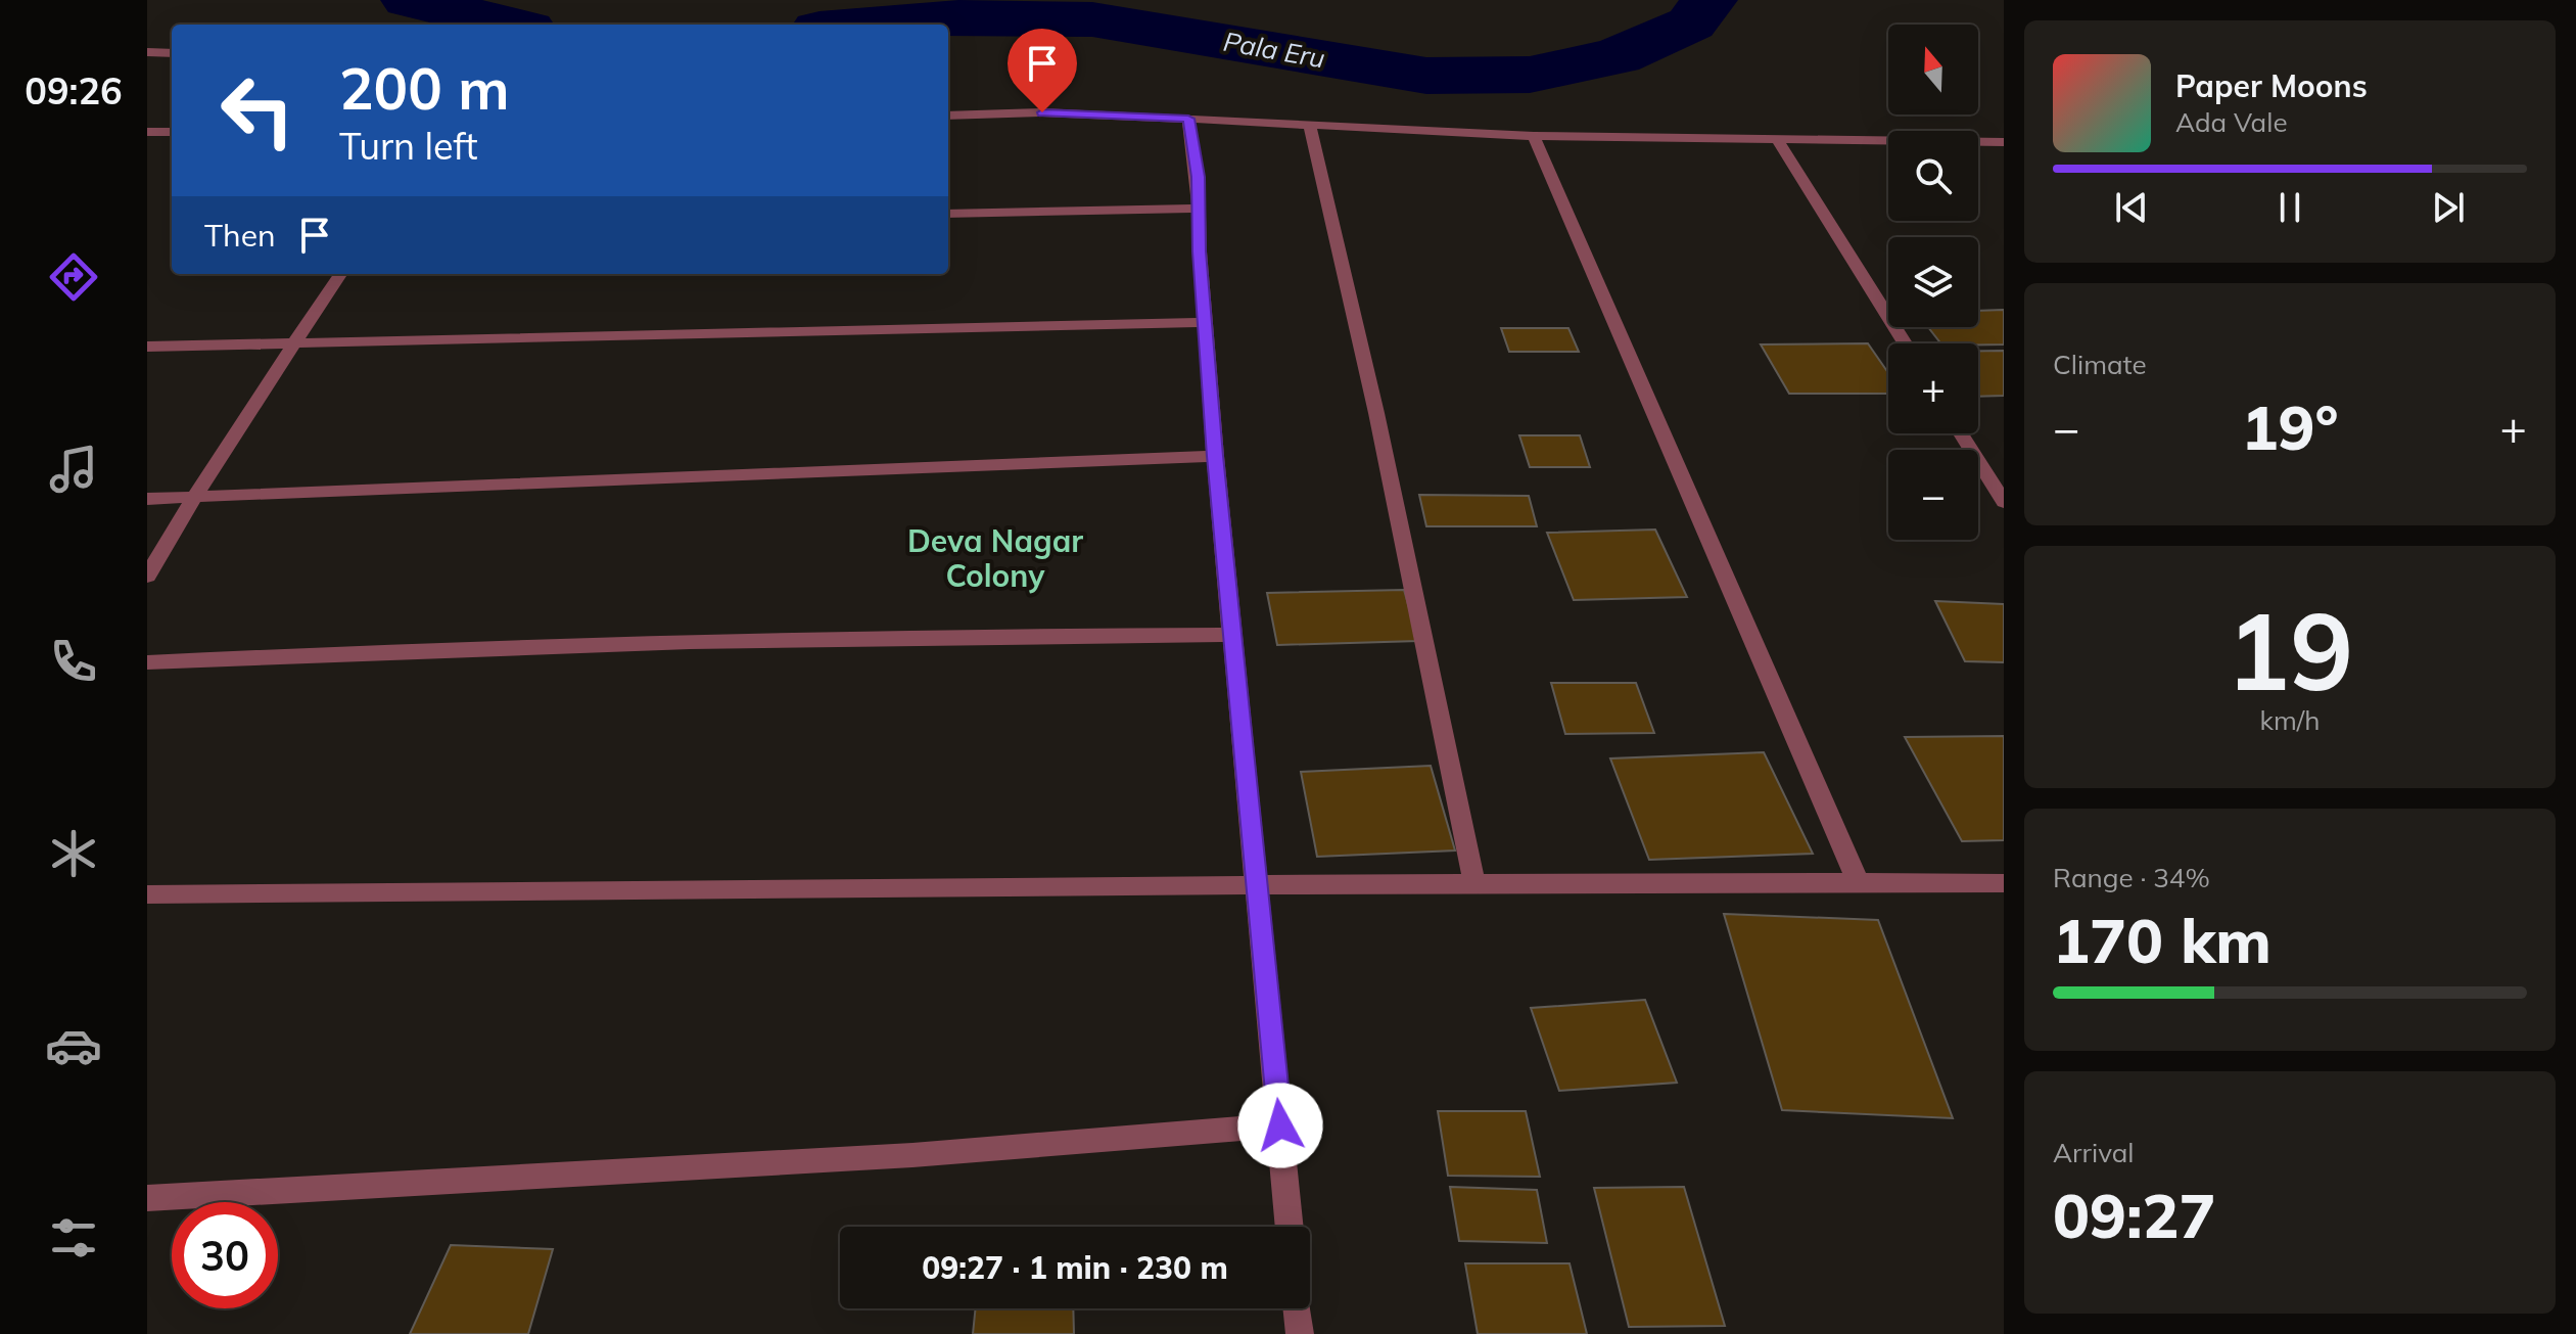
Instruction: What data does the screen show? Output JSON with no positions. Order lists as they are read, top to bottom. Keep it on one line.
{"districts":["Deva Nagar Colony"],"water":["Pala Eru"],"north":"top","page":{"tabs":"09:26","map_buttons":["+","−"],"turn":["200 m","Turn left"],"song":["Paper Moons","Ada Vale"],"then":"Then","tile":["Climate",["19","km/h"],["Range · 34%","170 km"],["Arrival","09:27"]],"heat":["−","19°","+"],"limit":"30","trip":"09:27 · 1 min · 230 m"}}
